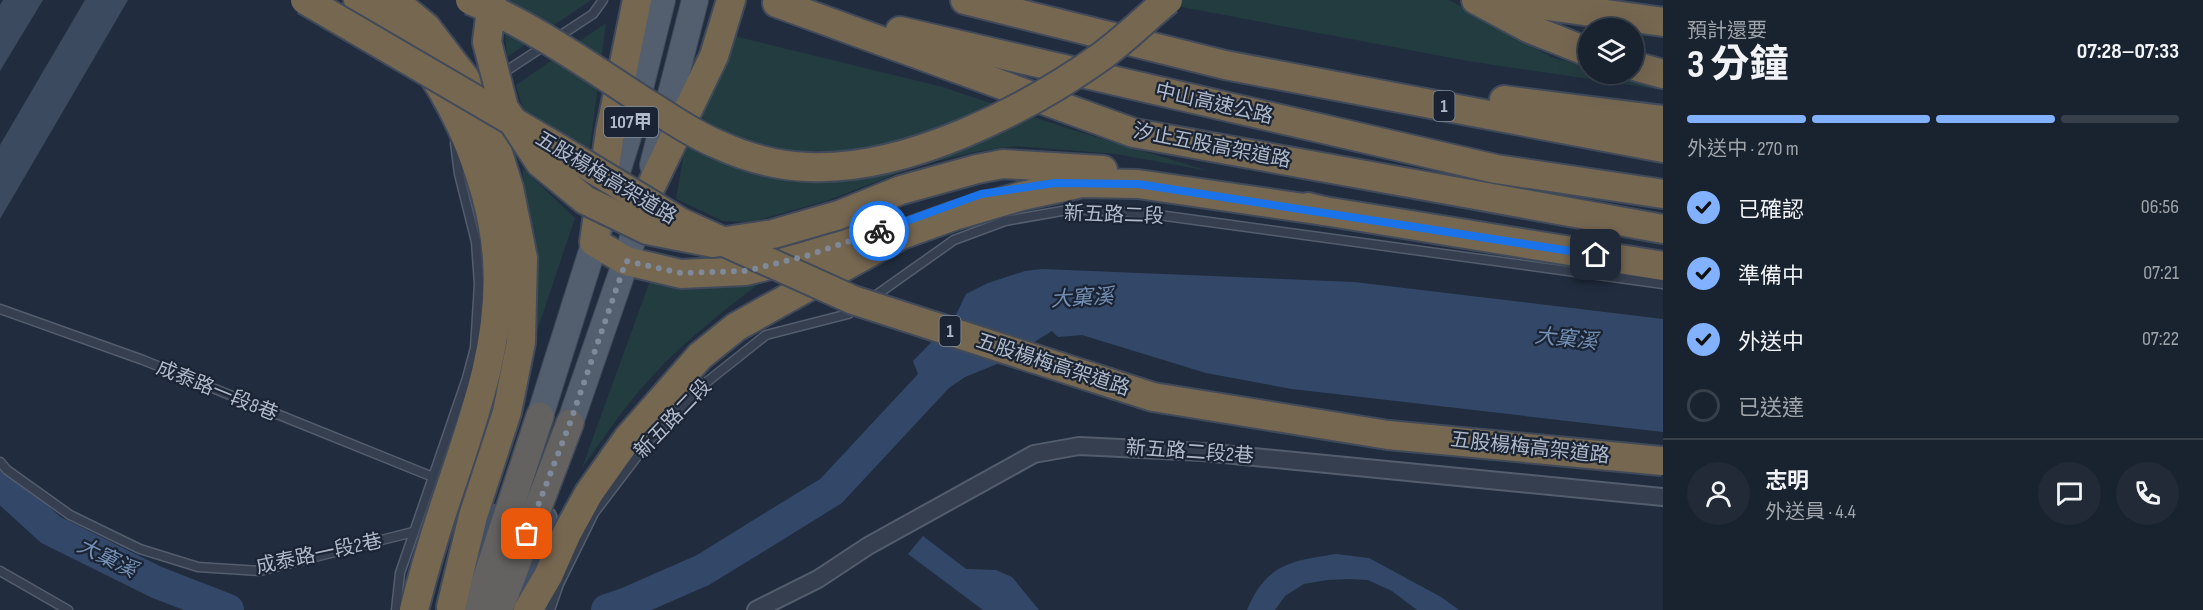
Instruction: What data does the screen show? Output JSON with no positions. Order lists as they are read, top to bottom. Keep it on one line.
{"streets":{"highway":["中山高速公路","1","汐止五股高架道路","五股楊梅高架道路"],"main road":["107甲"],"street":["新五路二段2巷"],"lane":["新五路二段","成泰路一段8巷","成泰路一段2巷"]},"crossings":[["中山高速公路","1"],["中山高速公路","汐止五股高架道路"]],"water":["大窠溪"],"page":{"heading":["3 分鐘","預計還要","07:28–07:33"],"panel":["志明","外送員 · 4.4"],"bar":"外送中 · 270 m","list":[["已確認","06:56"],["準備中","07:21"],["外送中","07:22"],"已送達"]}}
